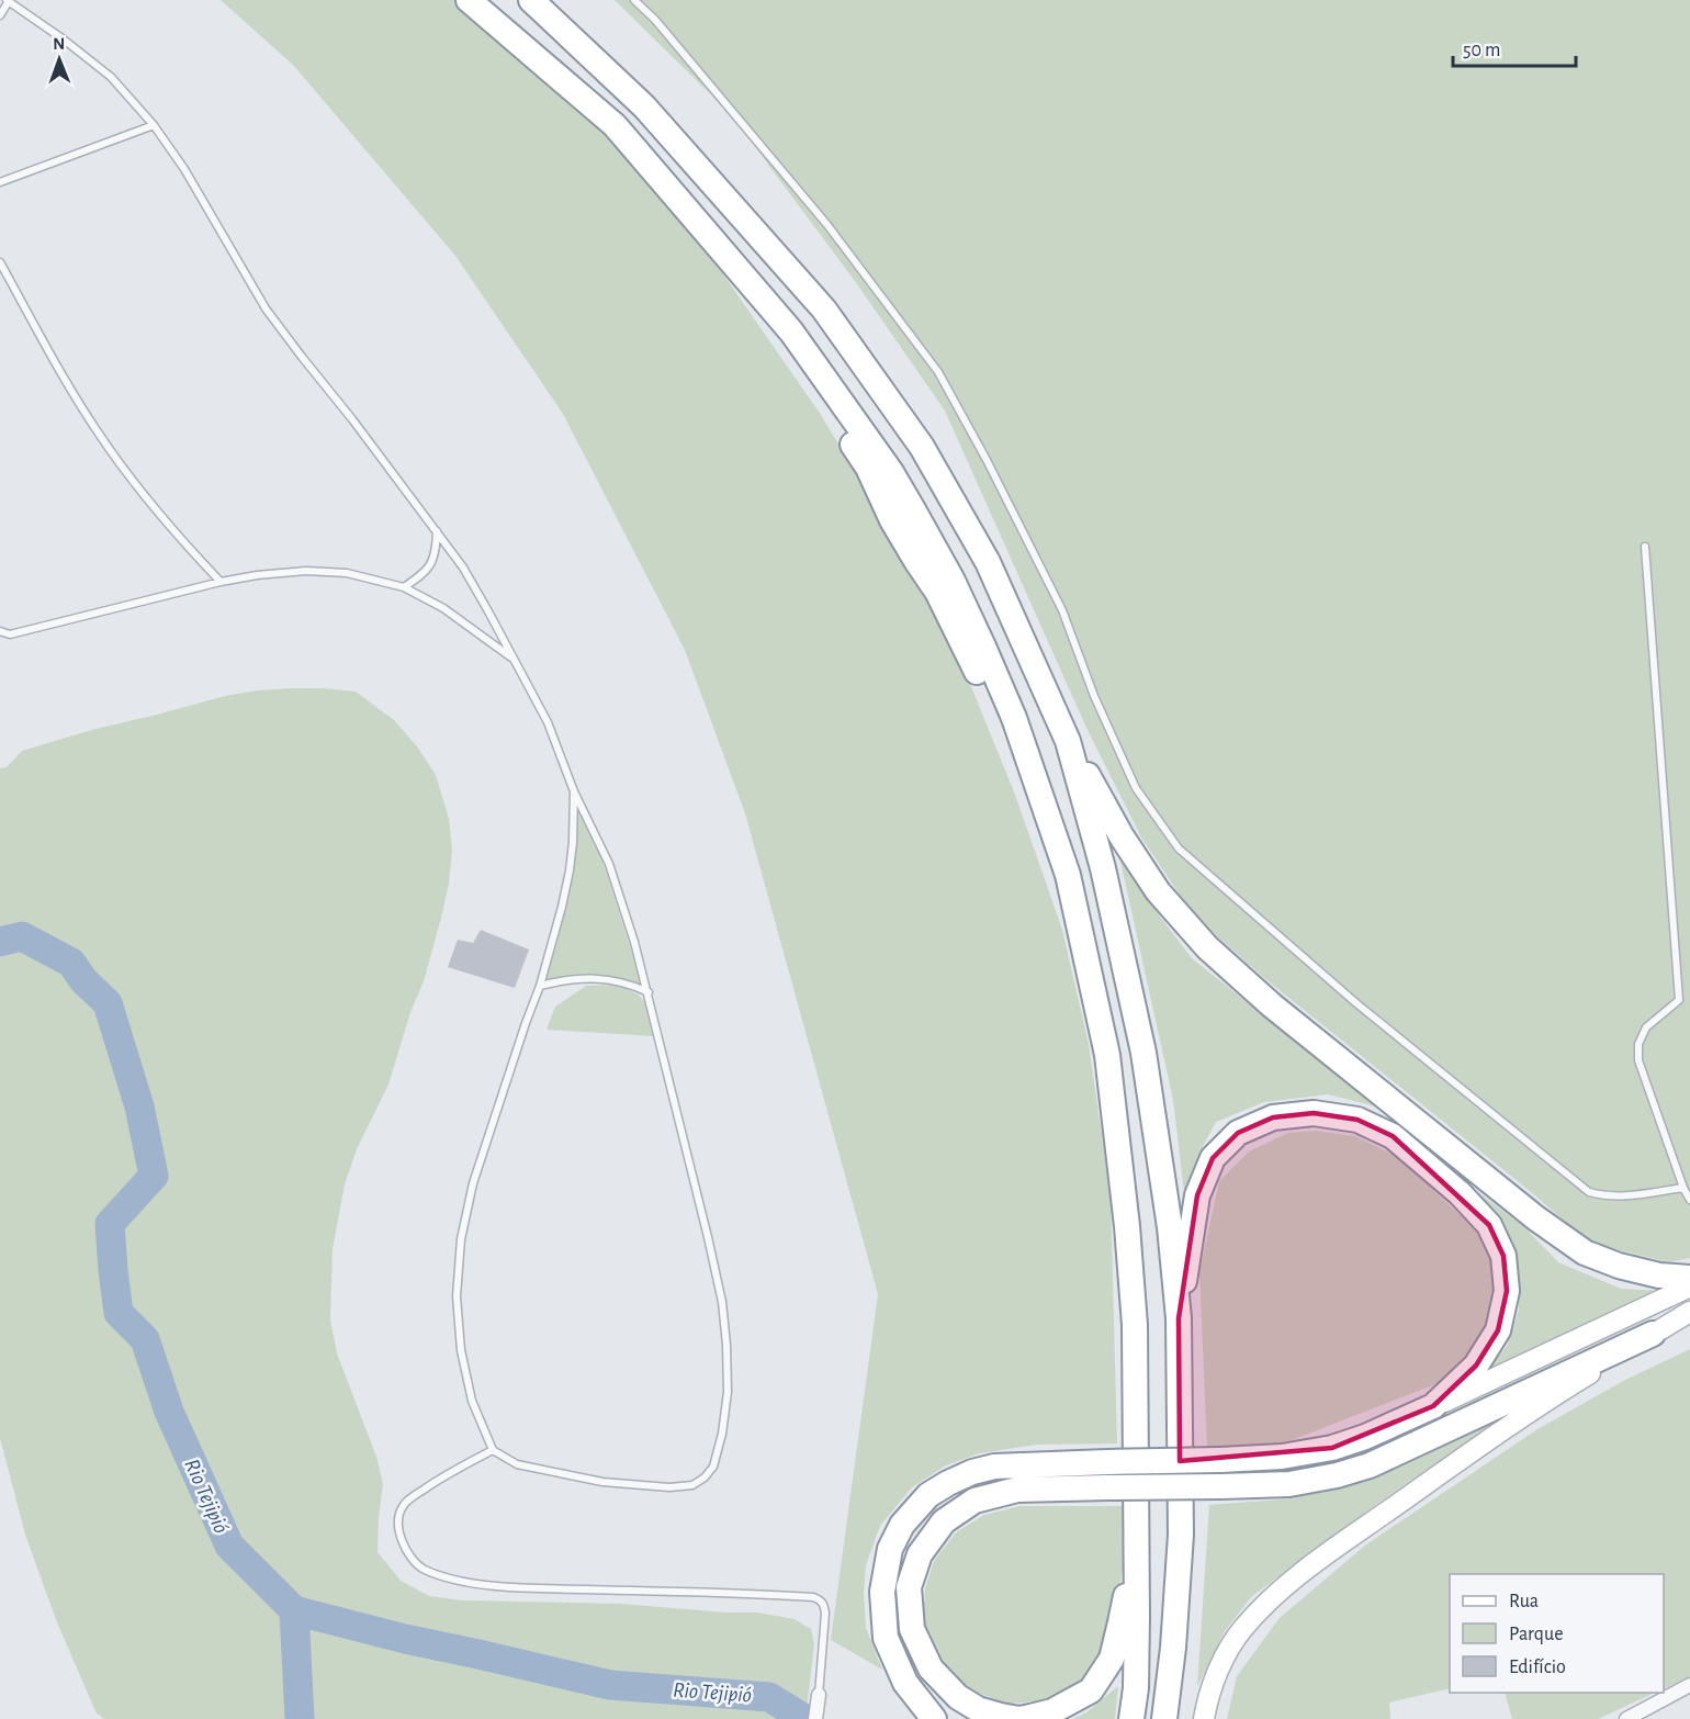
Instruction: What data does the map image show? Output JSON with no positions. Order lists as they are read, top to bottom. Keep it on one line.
{"water":["Rio Tejipió"],"legend":["Rua","Parque","Edifício"],"scale_bar":"50 m","north":"top"}
